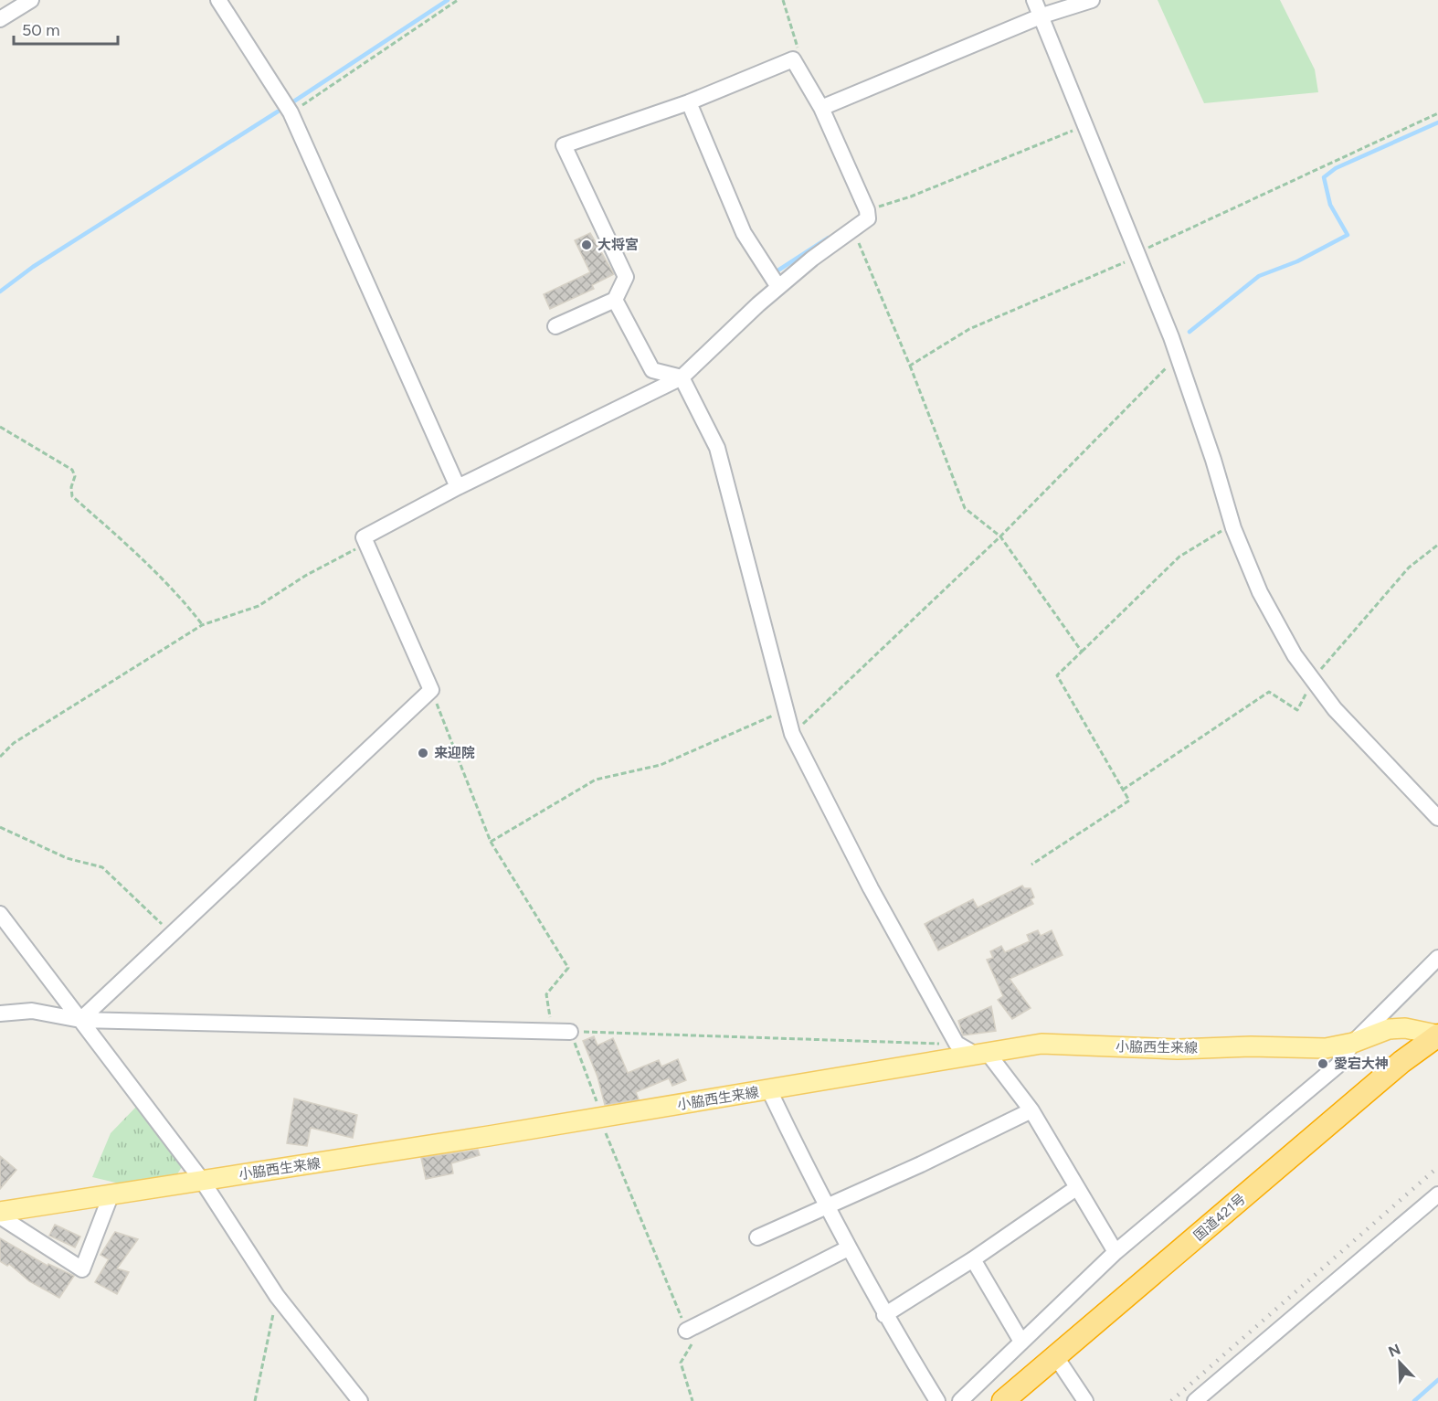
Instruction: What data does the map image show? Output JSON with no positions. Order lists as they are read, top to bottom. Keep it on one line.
{"streets":{"highway":["国道421号"],"main road":["小脇西生来線"]},"crossings":[["小脇西生来線","国道421号"]],"places":["大将宮","来迎院","愛宕大神"],"scale_bar":"50 m","north":"top left"}
